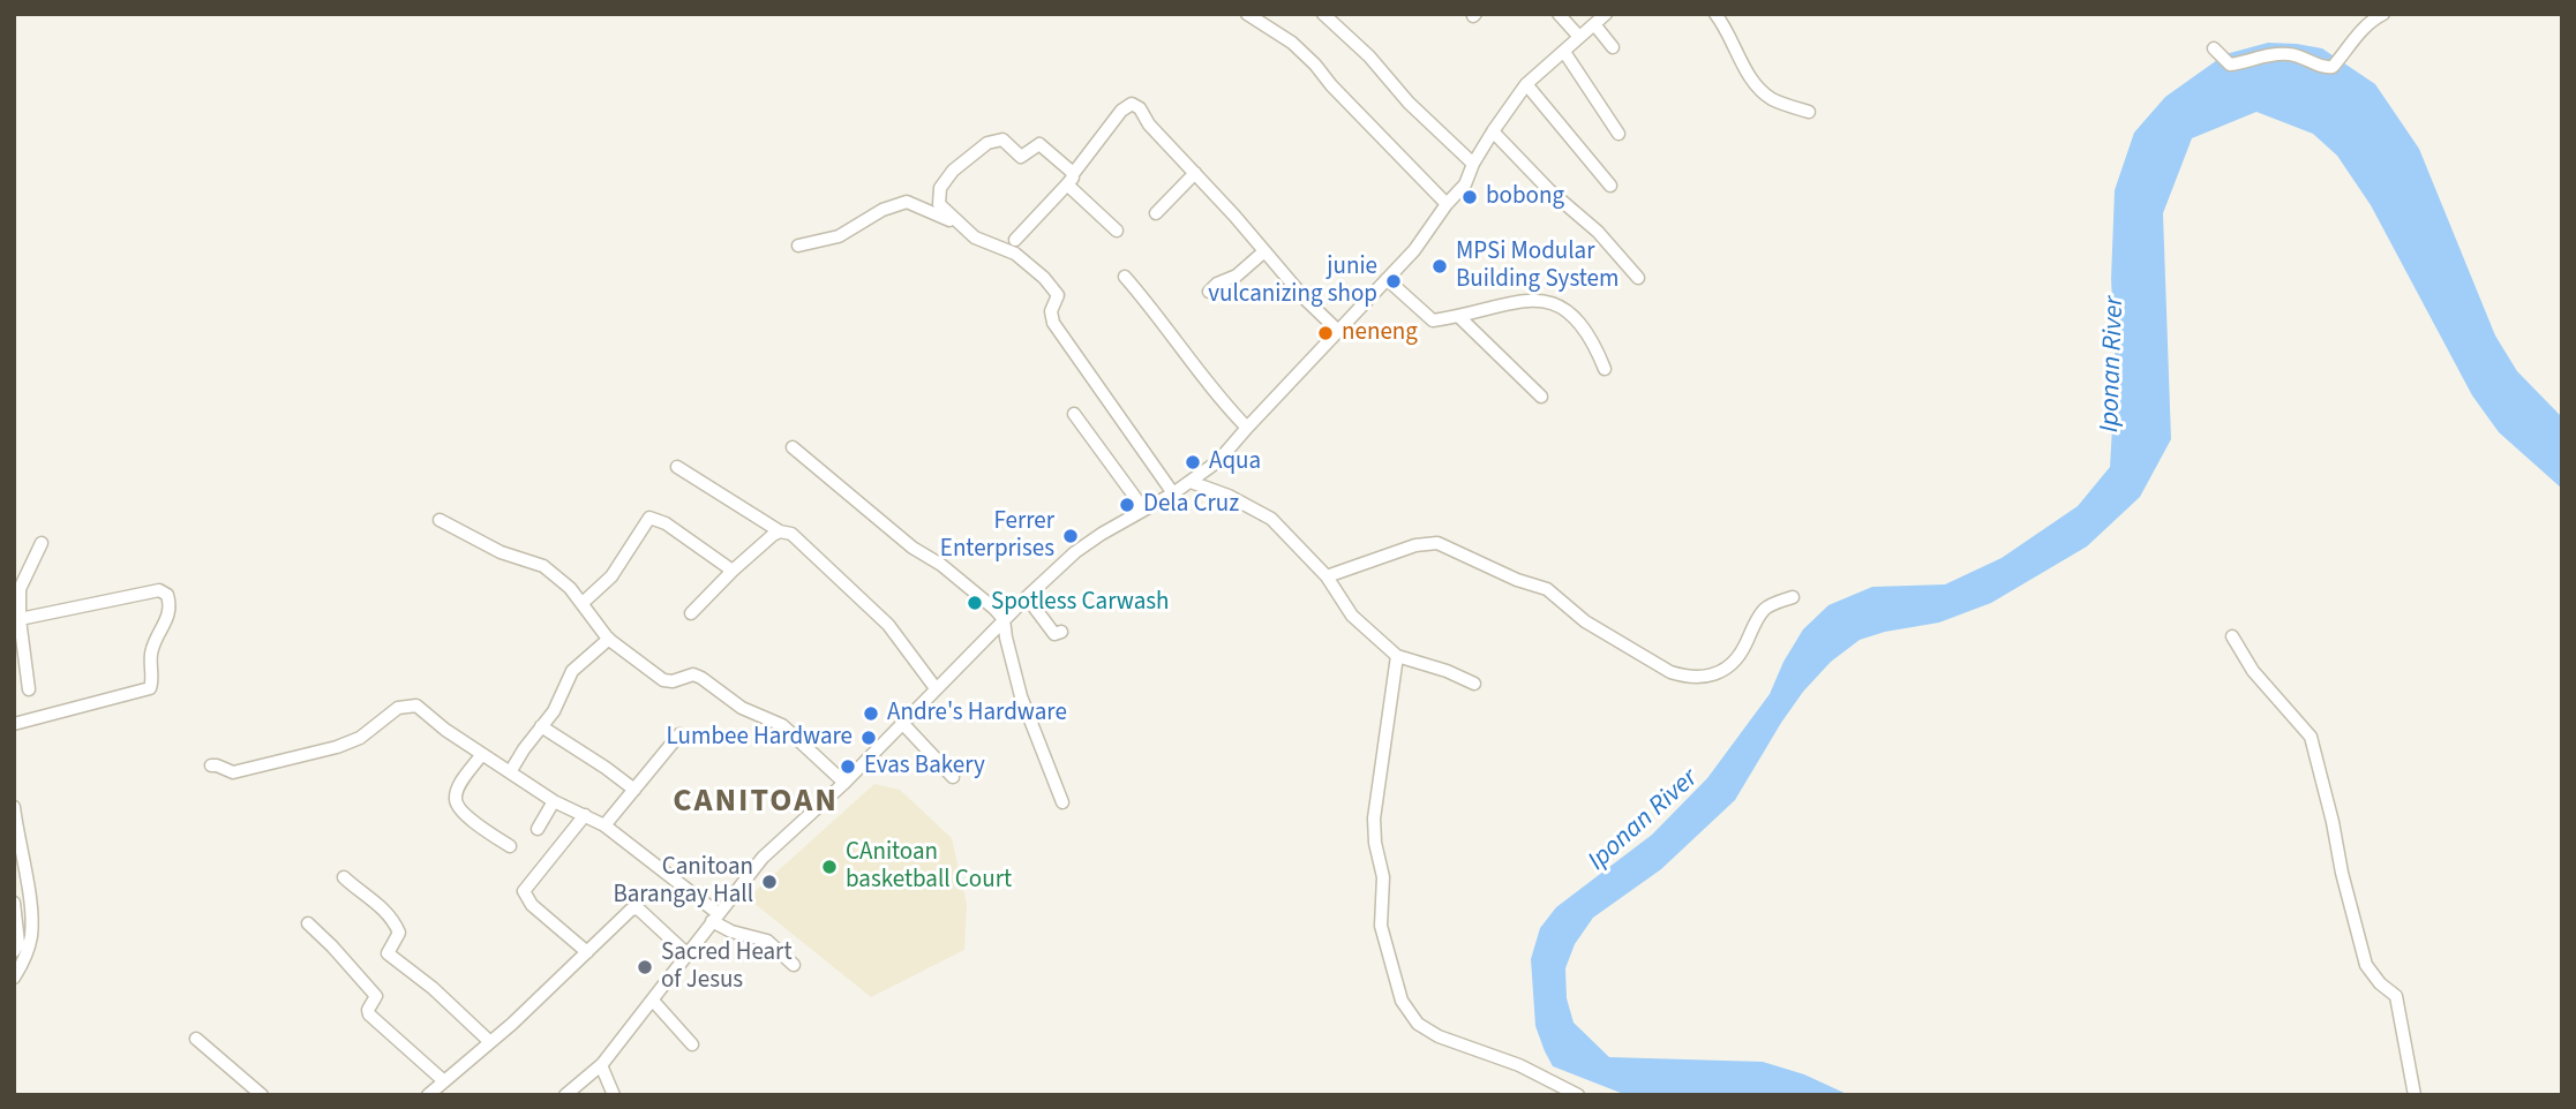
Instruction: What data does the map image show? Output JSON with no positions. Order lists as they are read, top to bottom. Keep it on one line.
{"districts":["CANITOAN"],"water":["Iponan River"],"places":["bobong","MPSi Modular Building System","junie vulcanizing shop","neneng","Aqua","Dela Cruz","Ferrer Enterprises","Spotless Carwash","Andre's Hardware","Lumbee Hardware","Evas Bakery","CAnitoan basketball Court","Canitoan Barangay Hall","Sacred Heart of Jesus"]}
